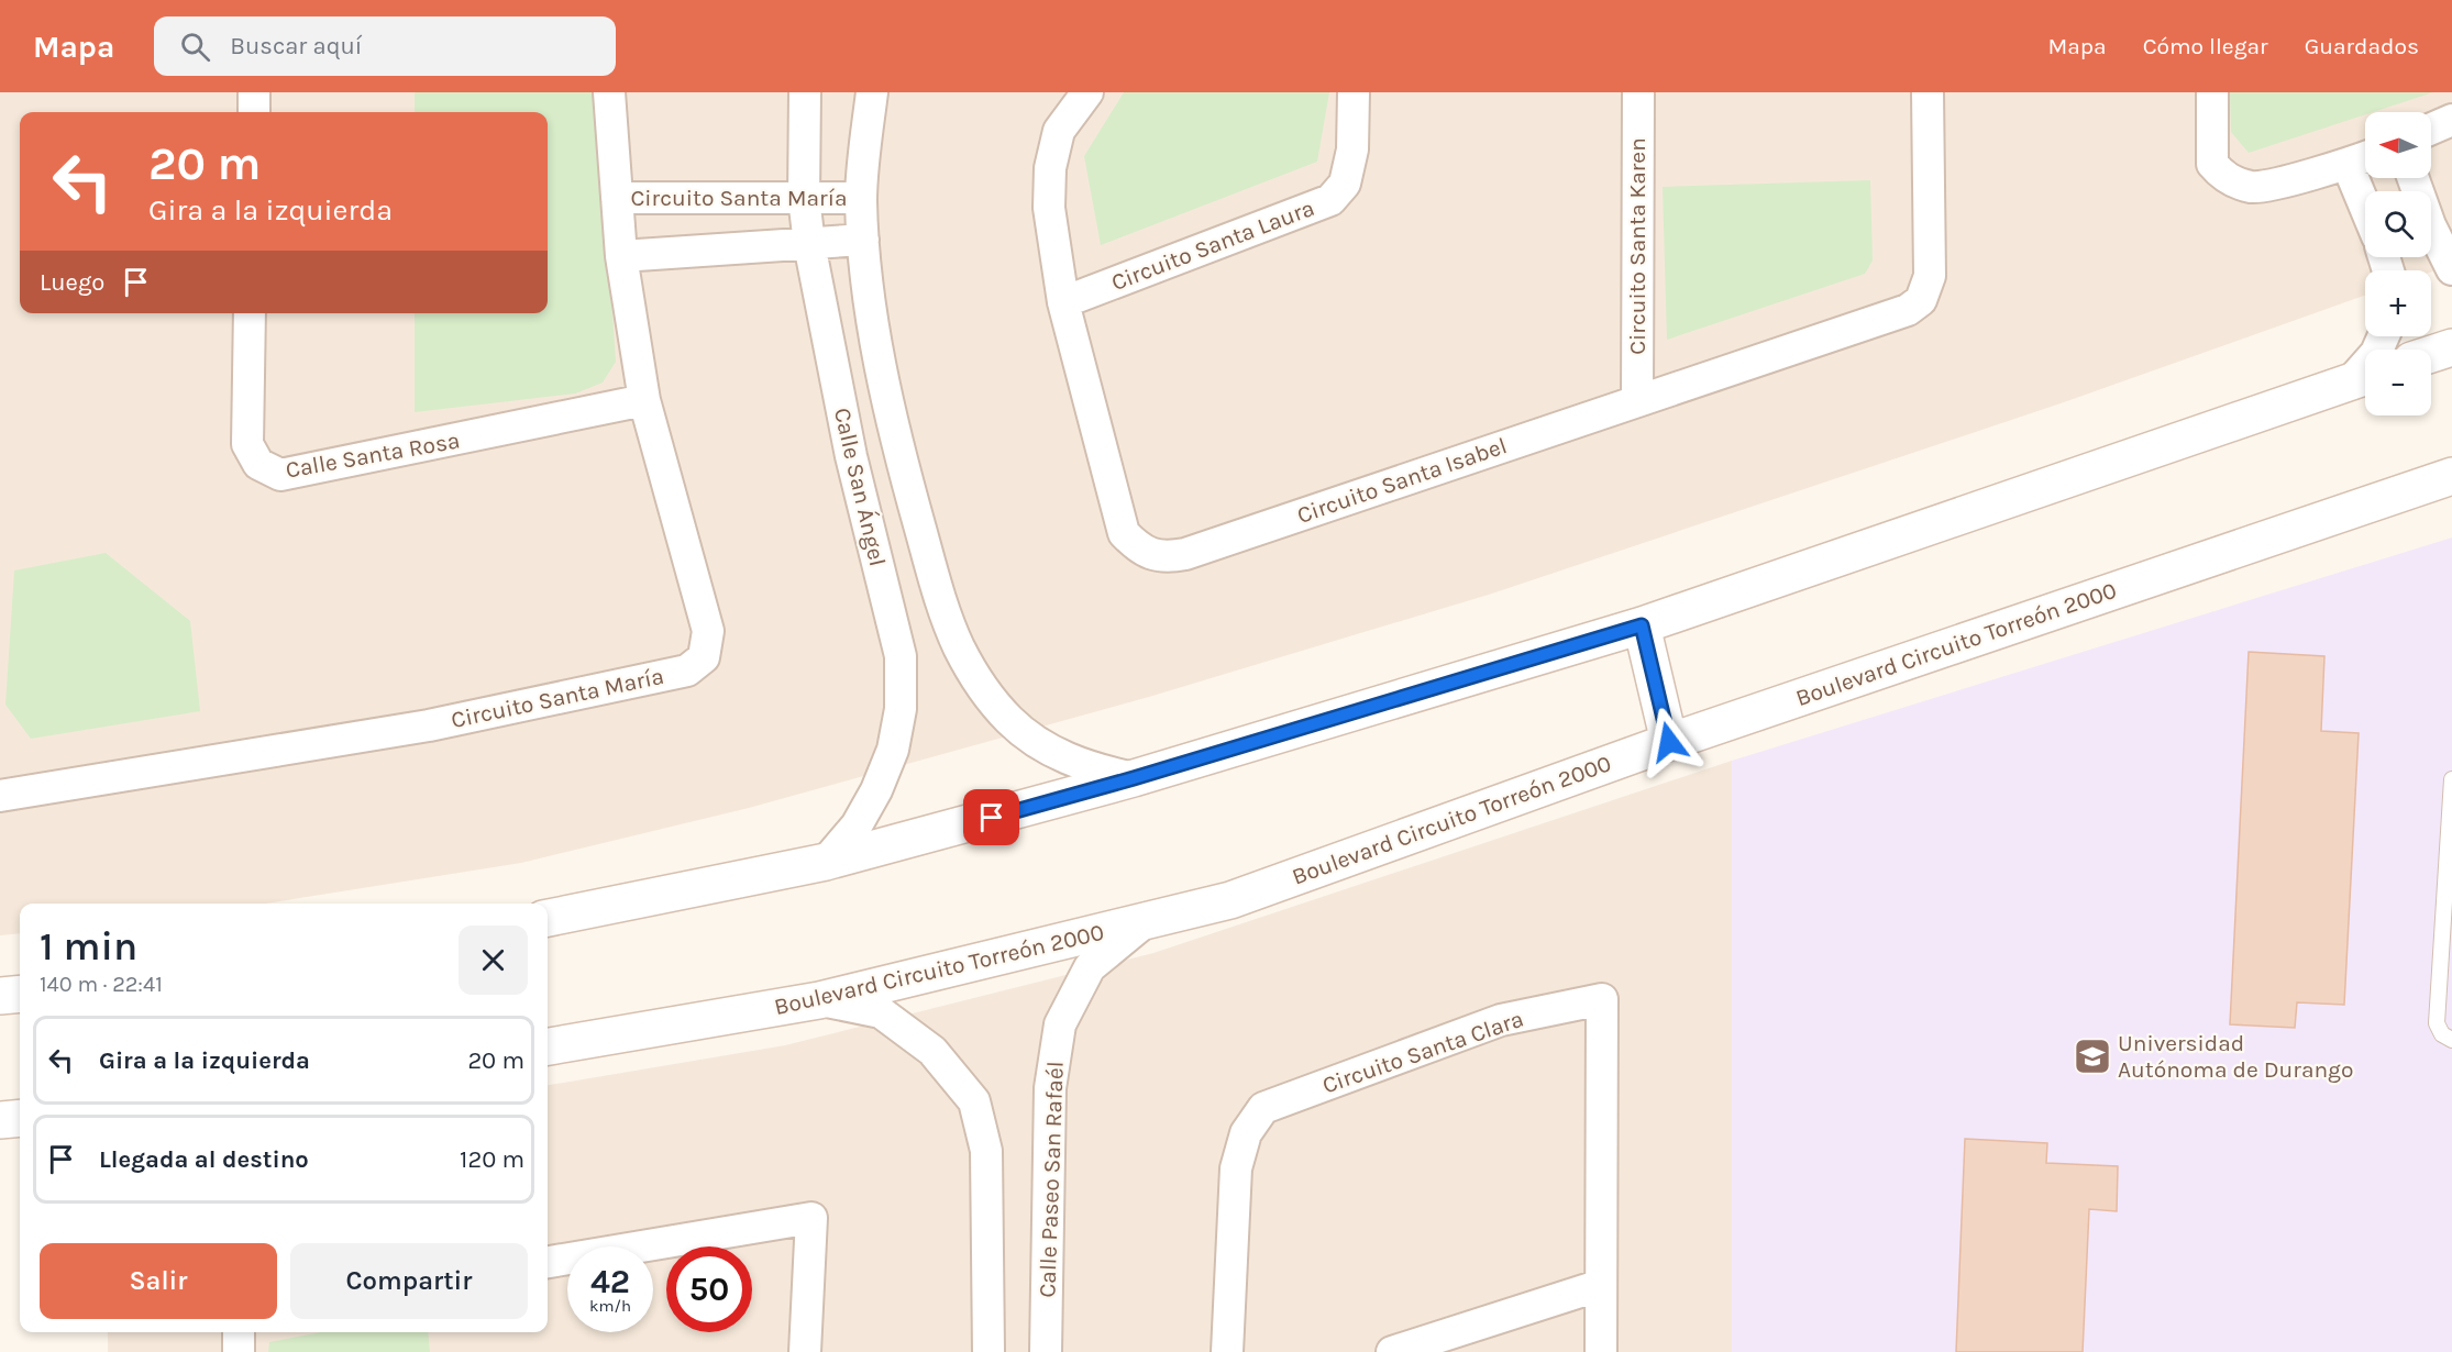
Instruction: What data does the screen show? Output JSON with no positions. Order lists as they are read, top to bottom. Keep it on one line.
{"streets":{"main road":["Boulevard Circuito Torreón 2000"],"street":["Circuito Santa María","Circuito Santa Laura","Circuito Santa Karen","Calle Santa Rosa","Circuito Santa Isabel","Calle San Ángel","Circuito Santa Clara","Calle Paseo San Rafaél"]},"crossings":[["Circuito Santa María","Calle Santa Rosa"],["Circuito Santa María","Calle San Ángel"],["Circuito Santa Laura","Circuito Santa Isabel"],["Circuito Santa Karen","Circuito Santa Isabel"],["Boulevard Circuito Torreón 2000","Calle Paseo San Rafaél"]],"places":{"school or university":["Universidad Autónoma de Durango"]},"north":"left","page":{"header":"Mapa","search":"Buscar aquí","nav":["Mapa","Cómo llegar","Guardados"],"map_buttons":["+","−"],"turn":["20 m","Gira a la izquierda"],"then":"Luego","heading":["1 min","140 m · 22:41"],"list":[{"name":"Gira a la izquierda","value":"20 m"},{"name":"Llegada al destino","value":"120 m"}],"buttons":["Salir","Compartir"],"speed":"42 km/h","limit":"50"}}
